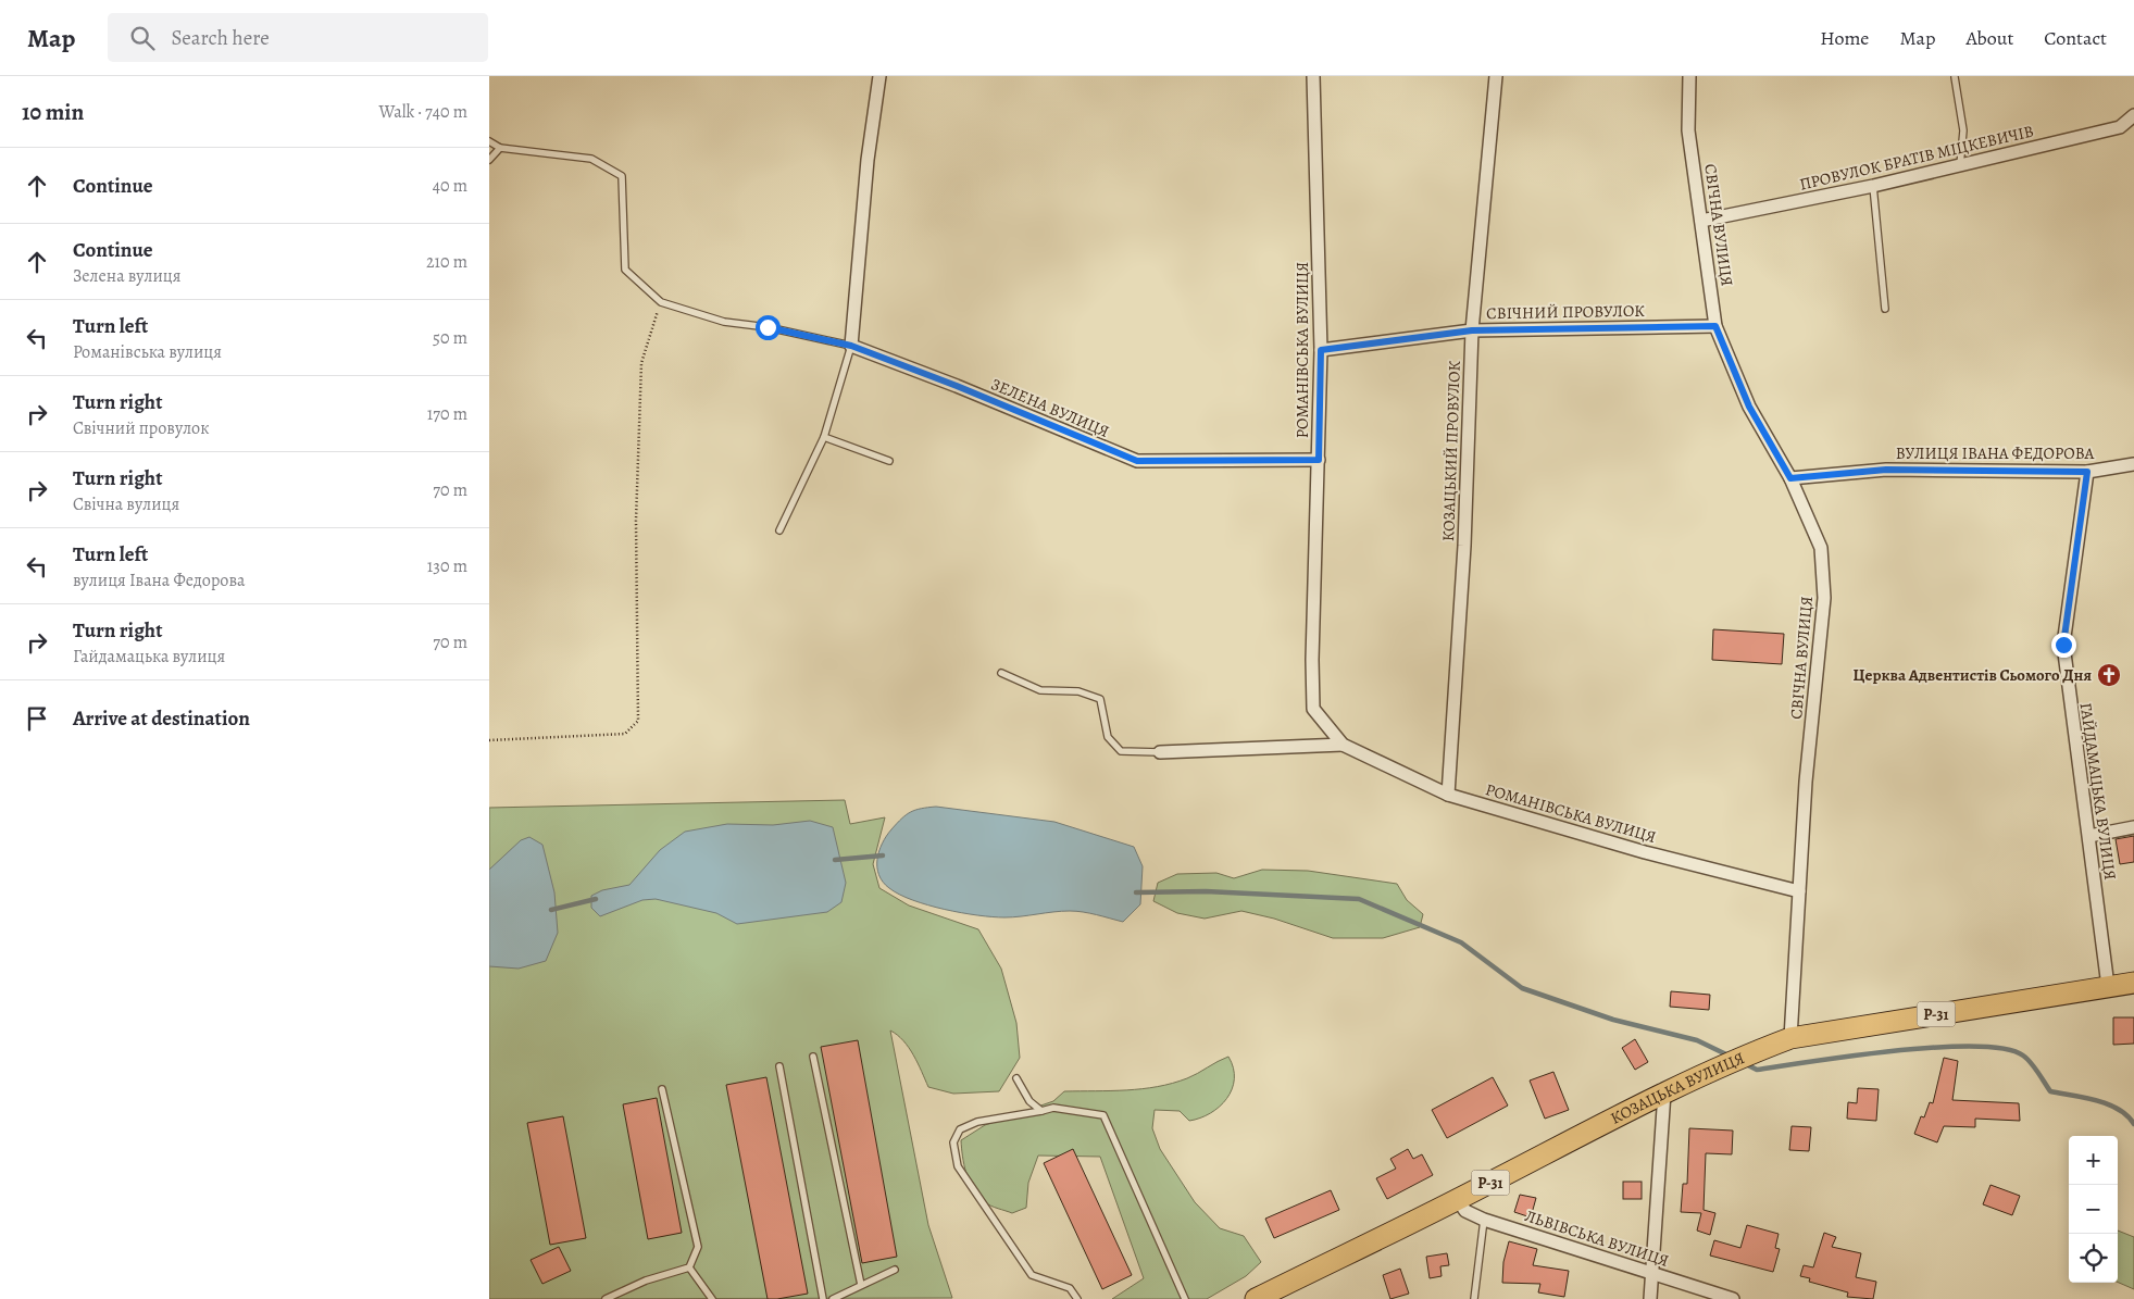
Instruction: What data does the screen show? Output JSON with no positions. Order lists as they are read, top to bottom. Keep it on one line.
{"streets":{"main road":["Р-31","КОЗАЦЬКА ВУЛИЦЯ"],"street":["ПРОВУЛОК БРАТІВ МІЦКЕВИЧІВ","СВІЧНА ВУЛИЦЯ","СВІЧНИЙ ПРОВУЛОК","РОМАНІВСЬКА ВУЛИЦЯ","ЗЕЛЕНА ВУЛИЦЯ","КОЗАЦЬКИЙ ПРОВУЛОК","ВУЛИЦЯ ІВАНА ФЕДОРОВА","ГАЙДАМАЦЬКА ВУЛИЦЯ","ЛЬВІВСЬКА ВУЛИЦЯ"]},"crossings":[["ПРОВУЛОК БРАТІВ МІЦКЕВИЧІВ","СВІЧНА ВУЛИЦЯ"],["СВІЧНА ВУЛИЦЯ","СВІЧНИЙ ПРОВУЛОК"],["СВІЧНА ВУЛИЦЯ","РОМАНІВСЬКА ВУЛИЦЯ"],["СВІЧНА ВУЛИЦЯ","ВУЛИЦЯ ІВАНА ФЕДОРОВА"],["СВІЧНА ВУЛИЦЯ","КОЗАЦЬКА ВУЛИЦЯ"],["СВІЧНИЙ ПРОВУЛОК","РОМАНІВСЬКА ВУЛИЦЯ"],["СВІЧНИЙ ПРОВУЛОК","КОЗАЦЬКИЙ ПРОВУЛОК"],["РОМАНІВСЬКА ВУЛИЦЯ","ЗЕЛЕНА ВУЛИЦЯ"],["РОМАНІВСЬКА ВУЛИЦЯ","КОЗАЦЬКИЙ ПРОВУЛОК"],["ВУЛИЦЯ ІВАНА ФЕДОРОВА","ГАЙДАМАЦЬКА ВУЛИЦЯ"],["ГАЙДАМАЦЬКА ВУЛИЦЯ","КОЗАЦЬКА ВУЛИЦЯ"],["КОЗАЦЬКА ВУЛИЦЯ","ЛЬВІВСЬКА ВУЛИЦЯ"]],"places":{"church":["Церква Адвентистiв Сьомого Дня"]},"page":{"header":"Map","search":"Search here","nav":["Home","Map","About","Contact"],"heading":["10 min","Walk · 740 m"],"list":[["Continue","40 m"],["Continue","Зелена вулиця","210 m"],["Turn left","Романівська вулиця","50 m"],["Turn right","Свічний провулок","170 m"],["Turn right","Свічна вулиця","70 m"],["Turn left","вулиця Івана Федорова","130 m"],["Turn right","Гайдамацька вулиця","70 m"],"Arrive at destination"],"map_buttons":["+","−"]}}
